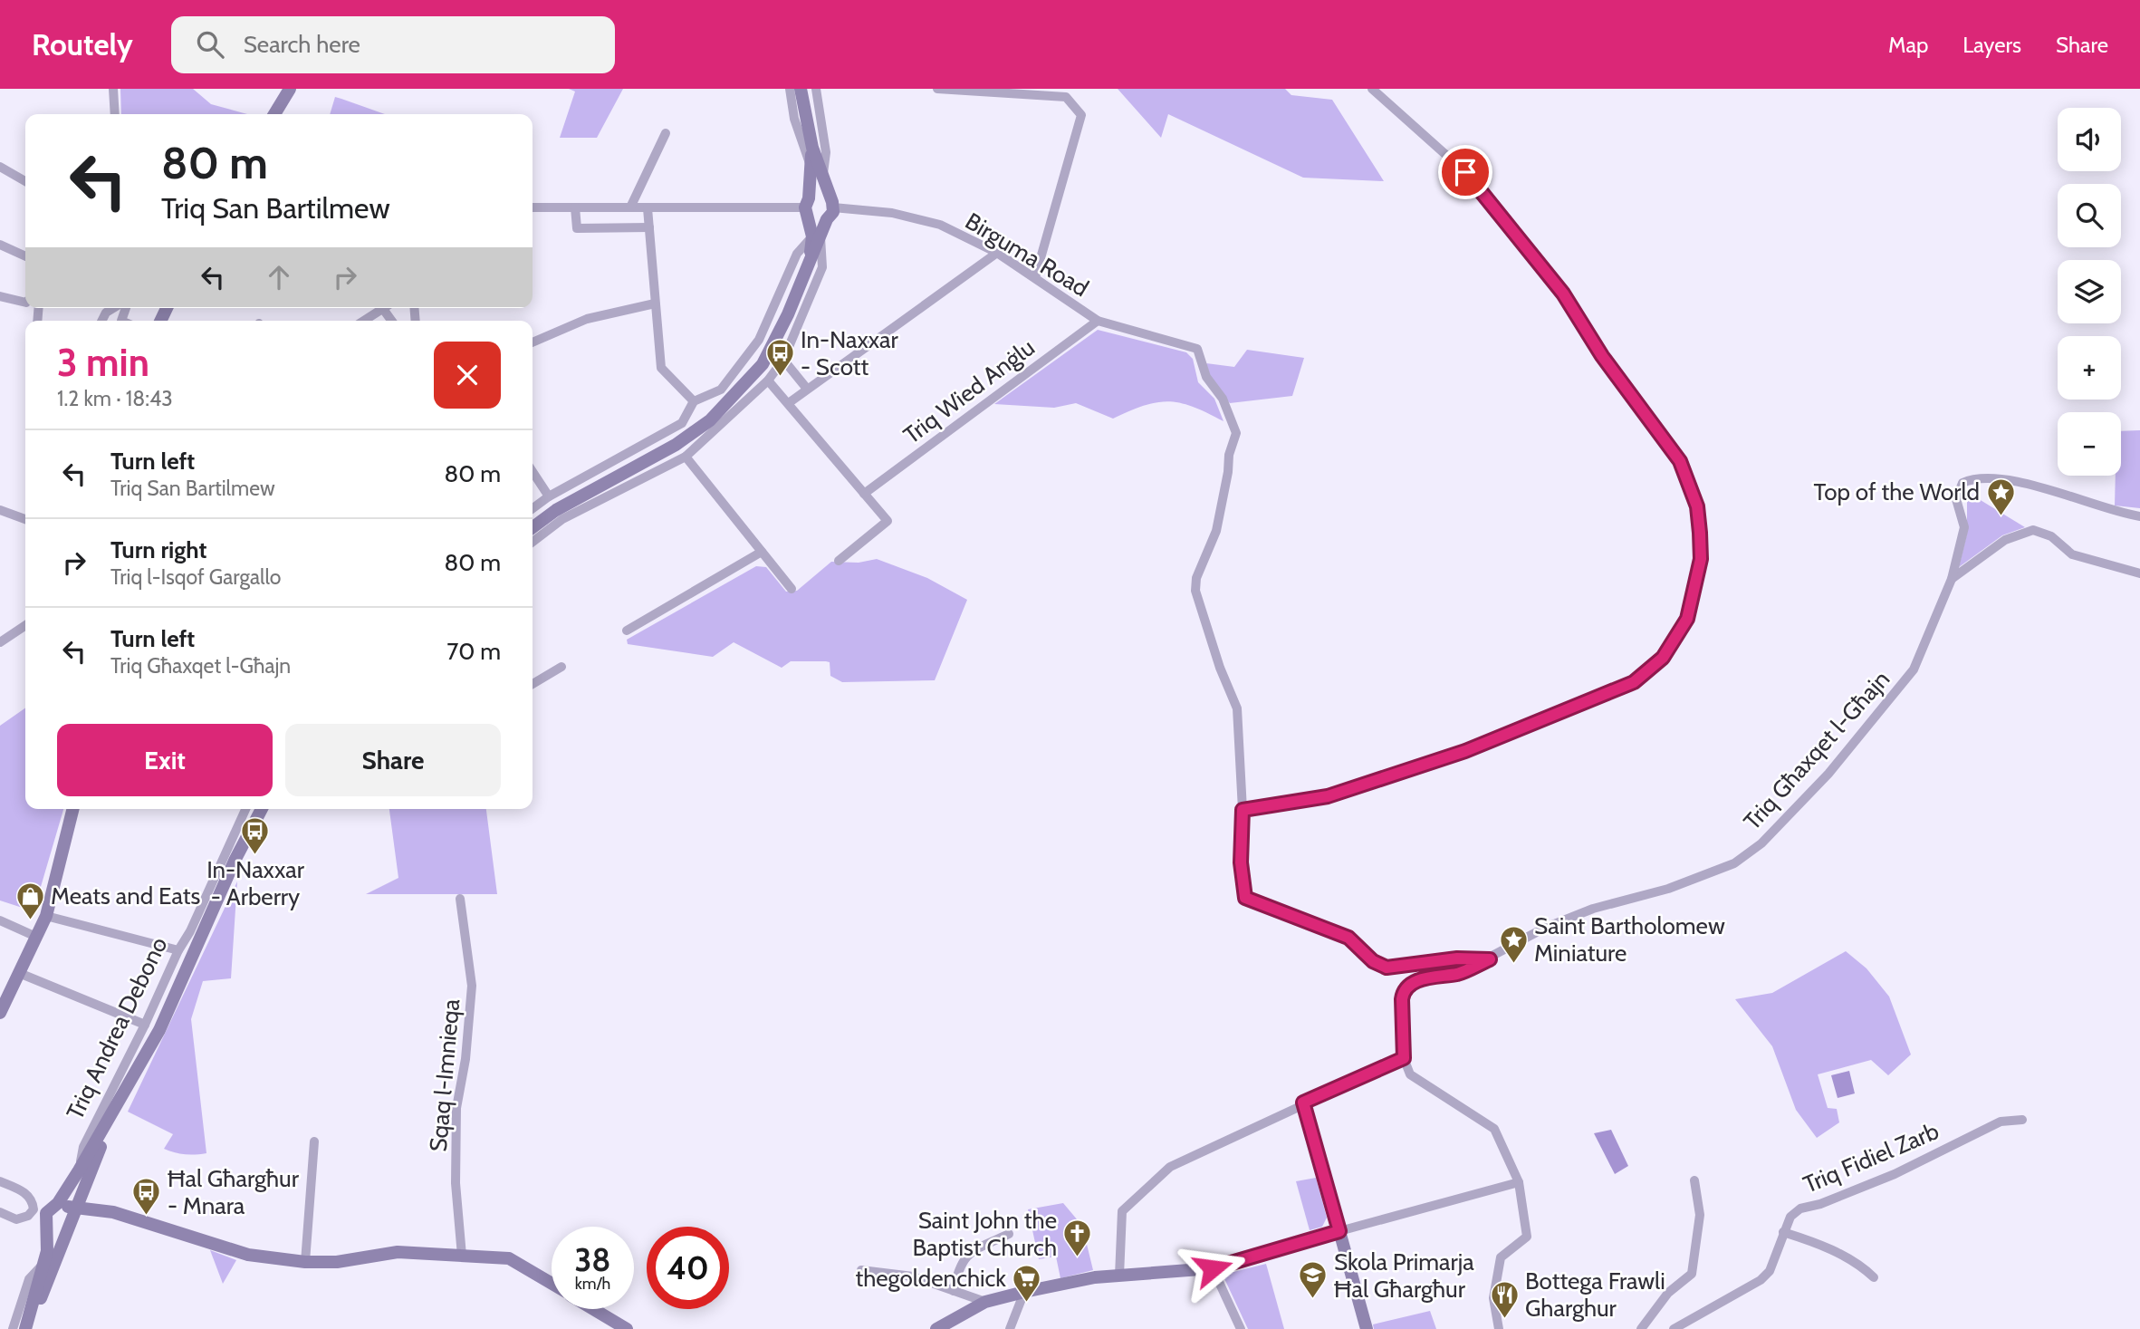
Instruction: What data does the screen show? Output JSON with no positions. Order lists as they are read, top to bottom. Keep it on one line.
{"streets":{"main road":["Triq Andrea Debono"],"street":["Birguma Road","Triq Wied Anġlu","Triq Għaxqet l-Għajn","Sqaq l-Imnieqa","Triq Fidiel Zarb"]},"crossings":[["Birguma Road","Triq Wied Anġlu"]],"places":{"bus stop":["In-Naxxar - Scott","In-Naxxar - Arberry","Ħal Għargħur - Mnara"],"place":["Top of the World","Saint Bartholomew Miniature"],"shop":["Meats and Eats"],"church":["Saint John the Baptist Church"],"school or university":["Skola Primarja Ħal Għargħur"],"supermarket":["thegoldenchick"],"restaurant":["Bottega Frawli Gharghur"]},"page":{"header":"Routely","search":"Search here","nav":["Map","Layers","Share"],"map_buttons":["+","−"],"turn":["80 m","Triq San Bartilmew"],"heading":["3 min","1.2 km · 18:43"],"list":[{"name":"Turn left","note":"Triq San Bartilmew","value":"80 m"},{"name":"Turn right","note":"Triq l-Isqof Gargallo","value":"80 m"},{"name":"Turn left","note":"Triq Għaxqet l-Għajn","value":"70 m"}],"buttons":["Exit","Share"],"speed":"38 km/h","limit":"40"}}
